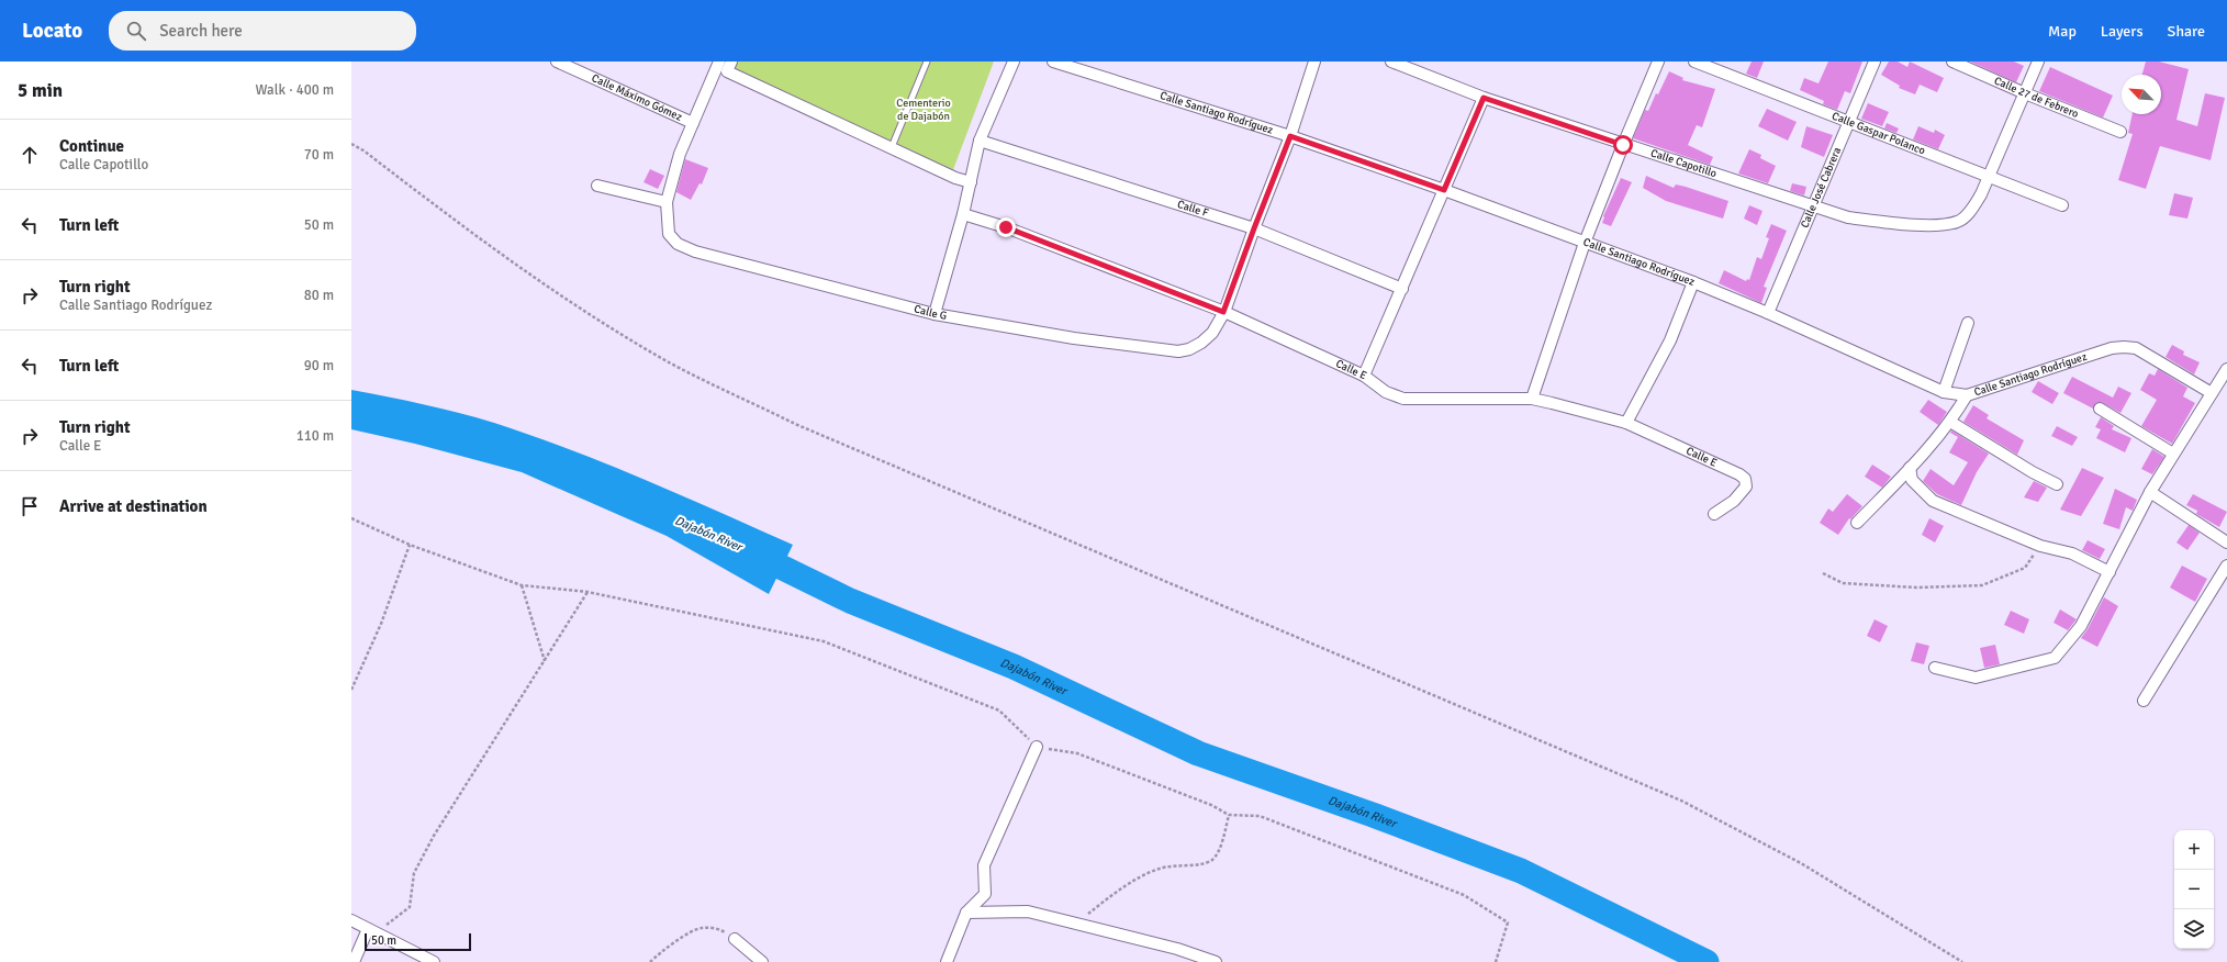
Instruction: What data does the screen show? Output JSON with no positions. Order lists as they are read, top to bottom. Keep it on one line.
{"streets":{"street":["Calle Máximo Gómez","Calle 27 de Febrero","Calle Santiago Rodríguez","Calle Gaspar Polanco","Calle Capotillo","Calle José Cabrera","Calle F","Calle G","Calle E"]},"crossings":[["Calle Santiago Rodríguez","Calle José Cabrera"],["Calle Gaspar Polanco","Calle Capotillo"],["Calle Gaspar Polanco","Calle José Cabrera"],["Calle Capotillo","Calle José Cabrera"],["Calle G","Calle E"]],"water":["Dajabón River"],"parks":["Cementerio de Dajabón"],"scale_bar":"50 m","north":"top left","page":{"header":"Locato","search":"Search here","nav":["Map","Layers","Share"],"heading":["5 min","Walk · 400 m"],"list":[["Continue","Calle Capotillo","70 m"],["Turn left","50 m"],["Turn right","Calle Santiago Rodríguez","80 m"],["Turn left","90 m"],["Turn right","Calle E","110 m"],"Arrive at destination"],"map_buttons":["+","−"],"scale":"50 m"}}
